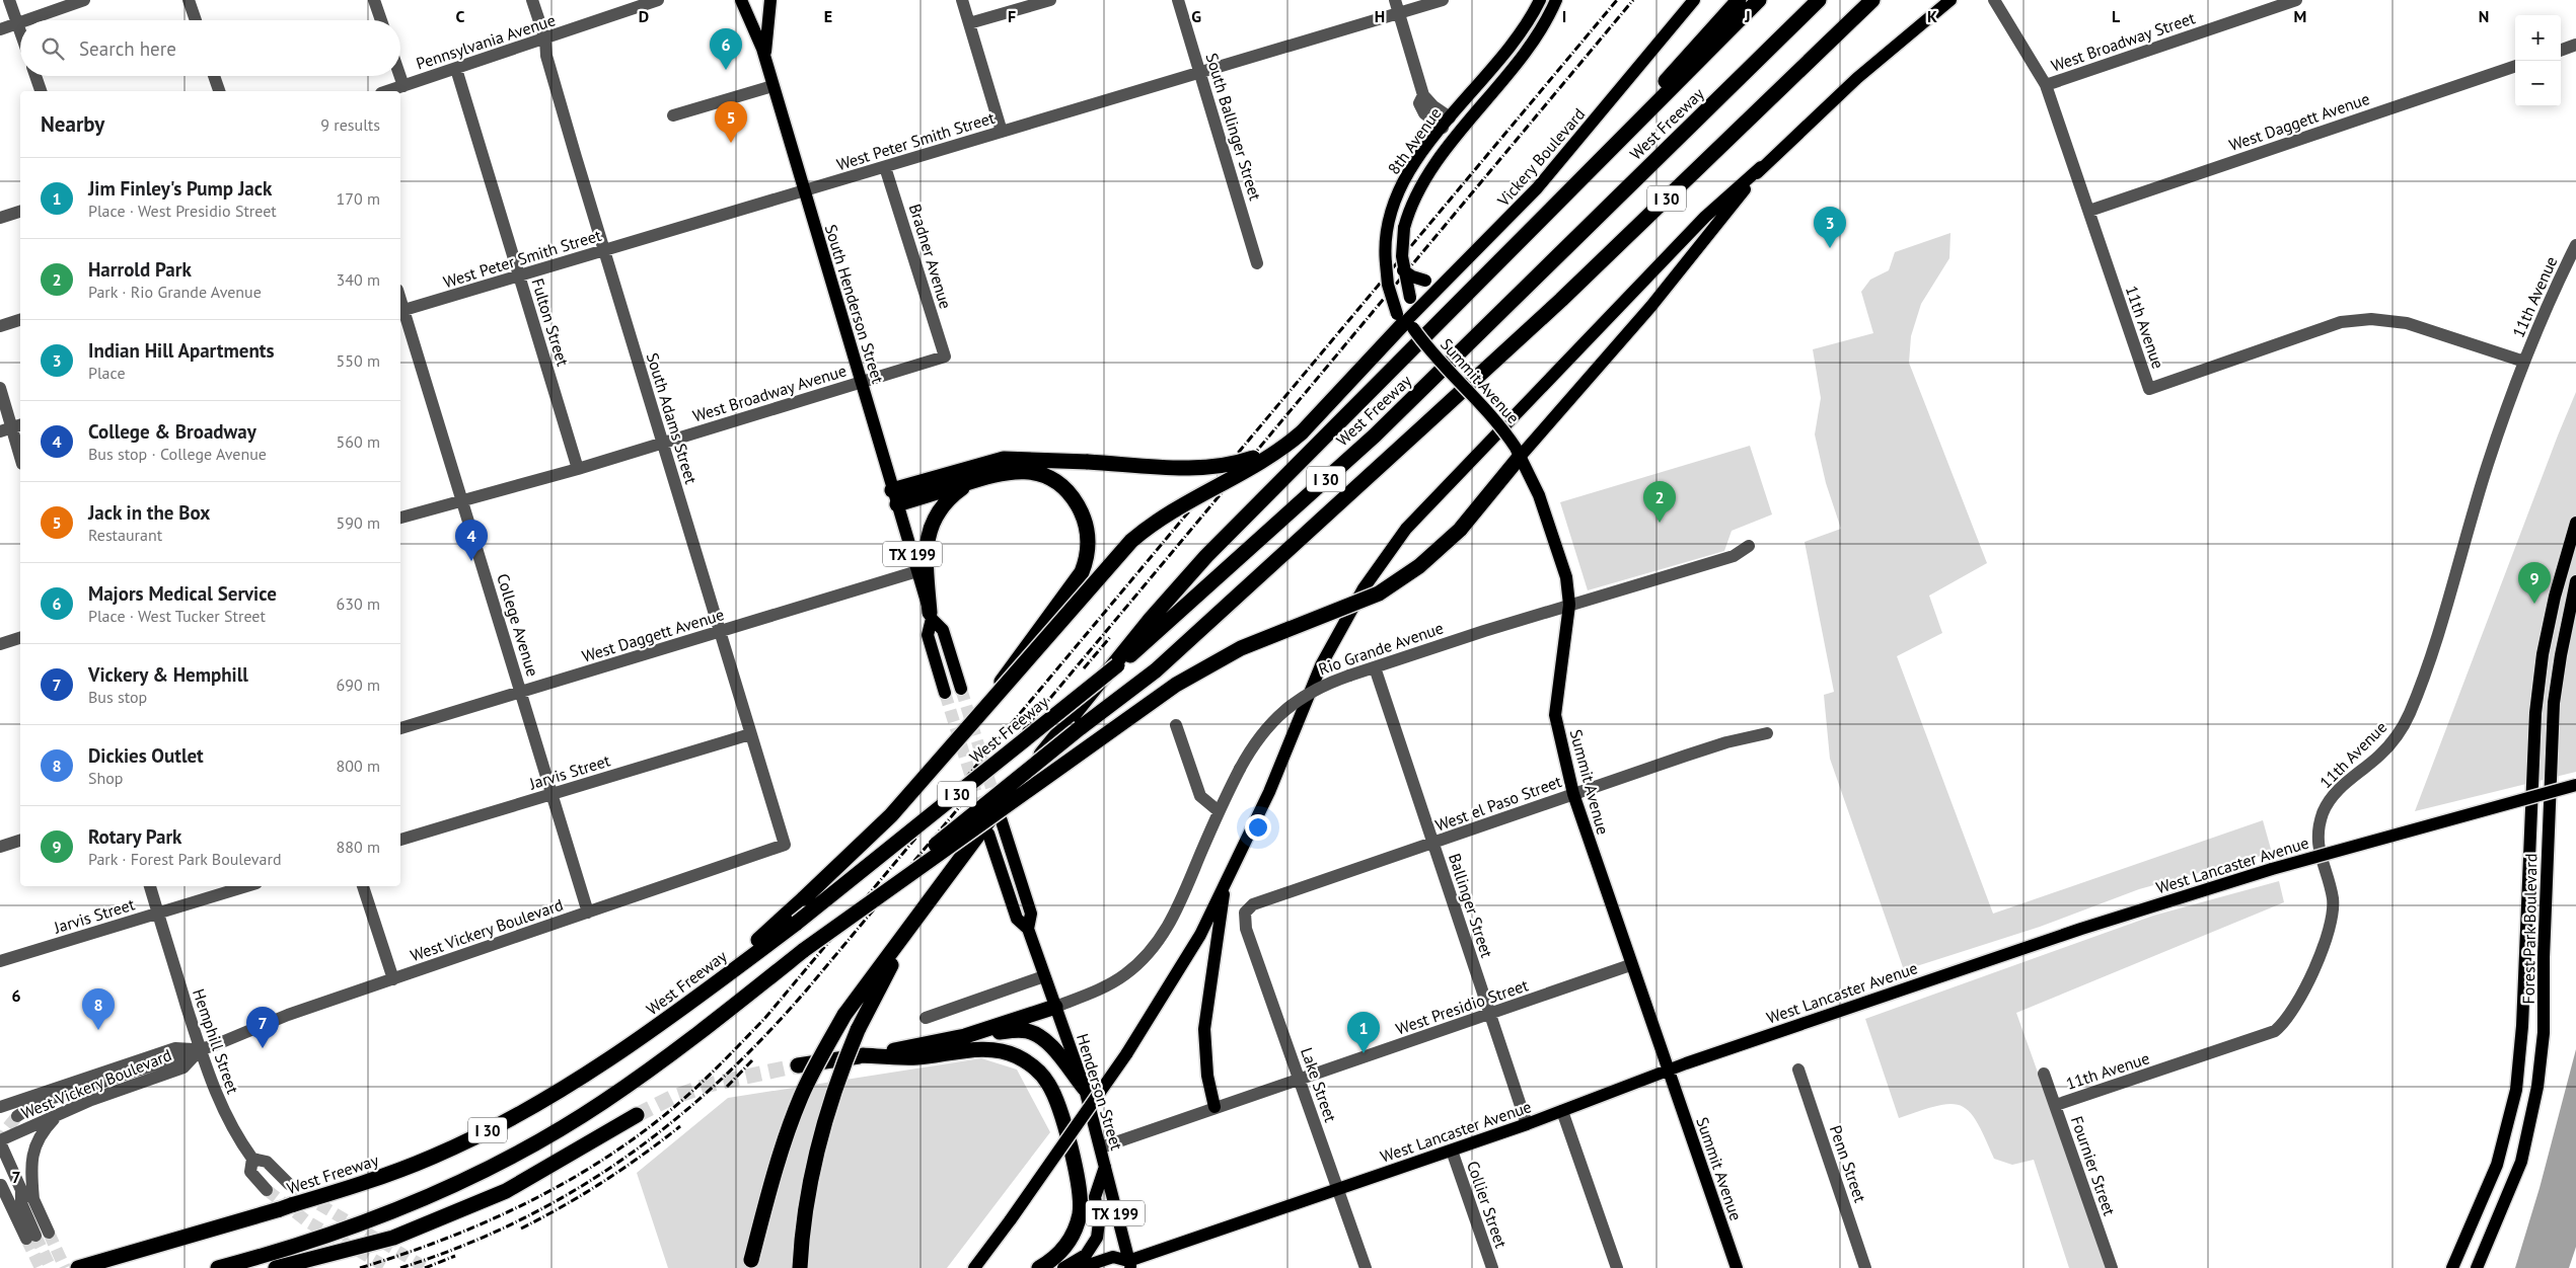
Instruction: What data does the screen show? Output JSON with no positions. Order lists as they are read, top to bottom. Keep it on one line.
{"streets":{"highway":["West Freeway","I 30"],"main road":["8th Avenue","Vickery Boulevard","South Henderson Street","Summit Avenue","TX 199","West Lancaster Avenue","Forest Park Boulevard","Henderson Street"],"street":["Pennsylvania Avenue","West Broadway Street","West Daggett Avenue","South Ballinger Street","West Peter Smith Street","Bradner Avenue","11th Avenue","Fulton Street","West Broadway Avenue","South Adams Street","College Avenue","Rio Grande Avenue","Jarvis Street","West el Paso Street","Ballinger Street","West Vickery Boulevard","West Presidio Street","Hemphill Street","Lake Street","Penn Street","Fournier Street","Collier Street"]},"crossings":[["Pennsylvania Avenue","Fulton Street"],["Pennsylvania Avenue","South Adams Street"],["West Broadway Street","11th Avenue"],["West Daggett Avenue","11th Avenue"],["West Daggett Avenue","South Henderson Street"],["West Daggett Avenue","South Adams Street"],["West Daggett Avenue","College Avenue"],["South Ballinger Street","West Peter Smith Street"],["West Peter Smith Street","Bradner Avenue"],["West Peter Smith Street","South Henderson Street"],["West Peter Smith Street","Fulton Street"],["West Peter Smith Street","South Adams Street"],["West Peter Smith Street","College Avenue"],["8th Avenue","Vickery Boulevard"],["8th Avenue","Summit Avenue"],["Bradner Avenue","West Broadway Avenue"],["11th Avenue","Fournier Street"],["South Henderson Street","West Broadway Avenue"],["Fulton Street","West Broadway Avenue"],["Summit Avenue","Rio Grande Avenue"],["Summit Avenue","West el Paso Street"],["Summit Avenue","West Lancaster Avenue"],["Summit Avenue","West Presidio Street"],["West Broadway Avenue","South Adams Street"],["West Broadway Avenue","College Avenue"],["South Adams Street","Jarvis Street"],["South Adams Street","West Vickery Boulevard"],["College Avenue","Jarvis Street"],["College Avenue","West Vickery Boulevard"],["Rio Grande Avenue","Ballinger Street"],["Rio Grande Avenue","Henderson Street"],["Jarvis Street","Hemphill Street"],["West el Paso Street","Ballinger Street"],["West el Paso Street","Lake Street"],["West Lancaster Avenue","Ballinger Street"],["West Lancaster Avenue","Lake Street"],["West Lancaster Avenue","Henderson Street"],["West Lancaster Avenue","Collier Street"],["Ballinger Street","West Presidio Street"],["West Vickery Boulevard","Hemphill Street"],["West Presidio Street","Lake Street"],["West Presidio Street","Henderson Street"]],"page":{"map_buttons":["+","−"],"search":"Search here","pins":["6","5","3","2","4","9","8","7","1"],"heading":["Nearby","9 results"],"list":[{"mark":"1","name":"Jim Finley's Pump Jack","note":"Place · West Presidio Street","value":"170 m"},{"mark":"2","name":"Harrold Park","note":"Park · Rio Grande Avenue","value":"340 m"},{"mark":"3","name":"Indian Hill Apartments","note":"Place","value":"550 m"},{"mark":"4","name":"College & Broadway","note":"Bus stop · College Avenue","value":"560 m"},{"mark":"5","name":"Jack in the Box","note":"Restaurant","value":"590 m"},{"mark":"6","name":"Majors Medical Service","note":"Place · West Tucker Street","value":"630 m"},{"mark":"7","name":"Vickery & Hemphill","note":"Bus stop","value":"690 m"},{"mark":"8","name":"Dickies Outlet","note":"Shop","value":"800 m"},{"mark":"9","name":"Rotary Park","note":"Park · Forest Park Boulevard","value":"880 m"}]},"grid":{"columns":["C","D","E","F","G","H","I","J","K","L","M","N"],"rows":["6","7"]}}
